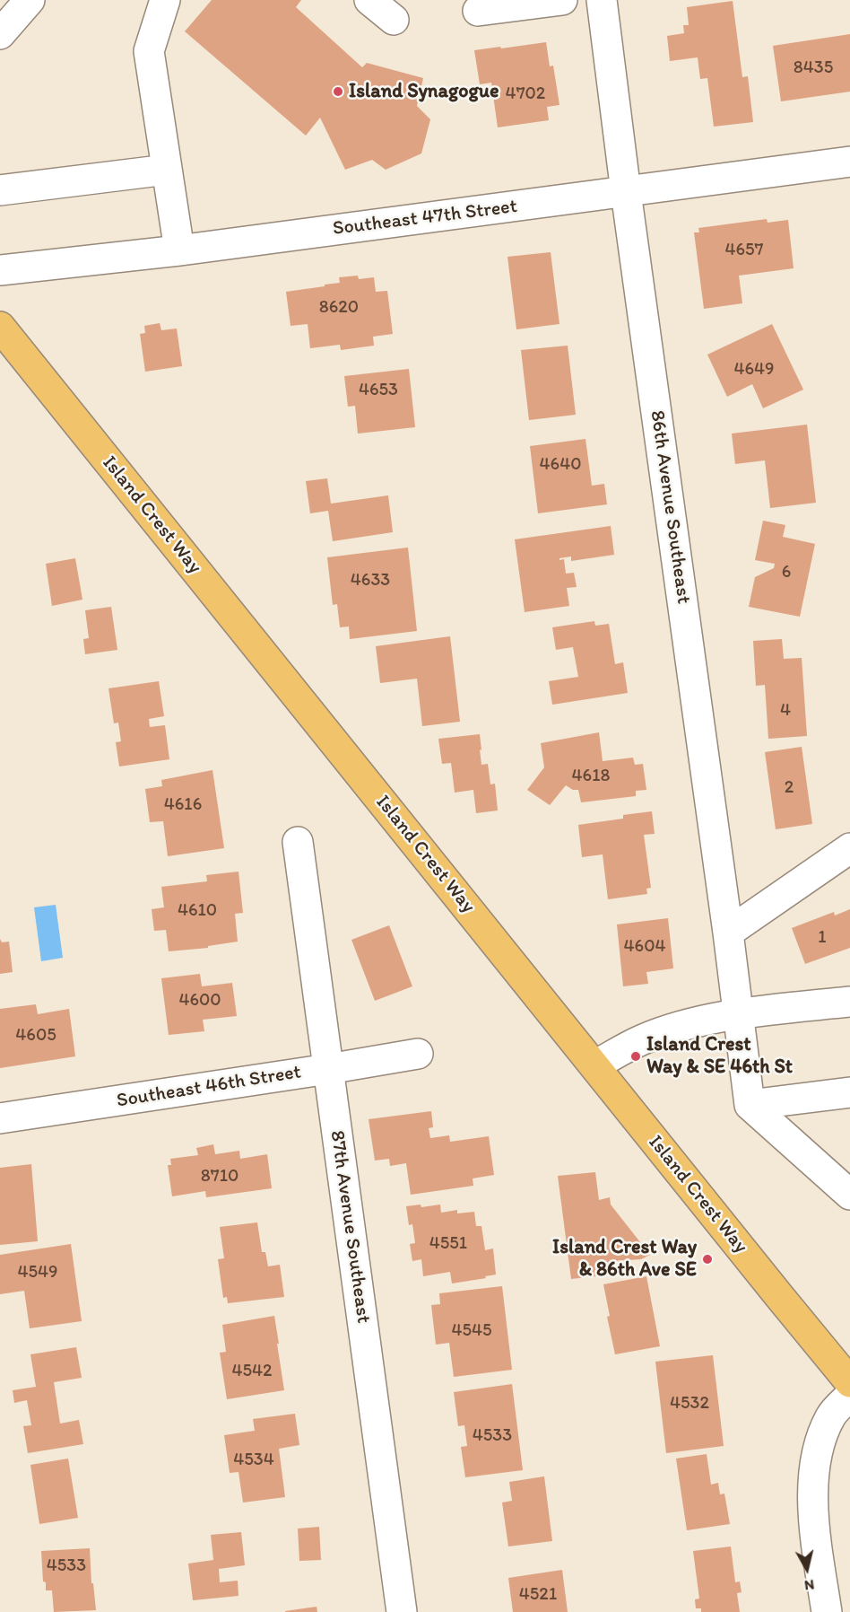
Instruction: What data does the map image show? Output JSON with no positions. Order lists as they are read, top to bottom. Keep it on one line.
{"streets":{"main road":["Island Crest Way"],"street":["Southeast 47th Street","86th Avenue Southeast","Southeast 46th Street","87th Avenue Southeast"]},"crossings":[["Southeast 47th Street","86th Avenue Southeast"],["Southeast 46th Street","87th Avenue Southeast"]],"places":["Island Synagogue","Island Crest Way & SE 46th St","Island Crest Way & 86th Ave SE"],"house_numbers":["8435","4702","4657","8620","4649","4653","4640","6","4633","4","4618","2","4616","4610","1","4604","4600","4605","8710","4551","4549","4545","4542","4532","4533","4534","4533","4521"],"north":"bottom"}
